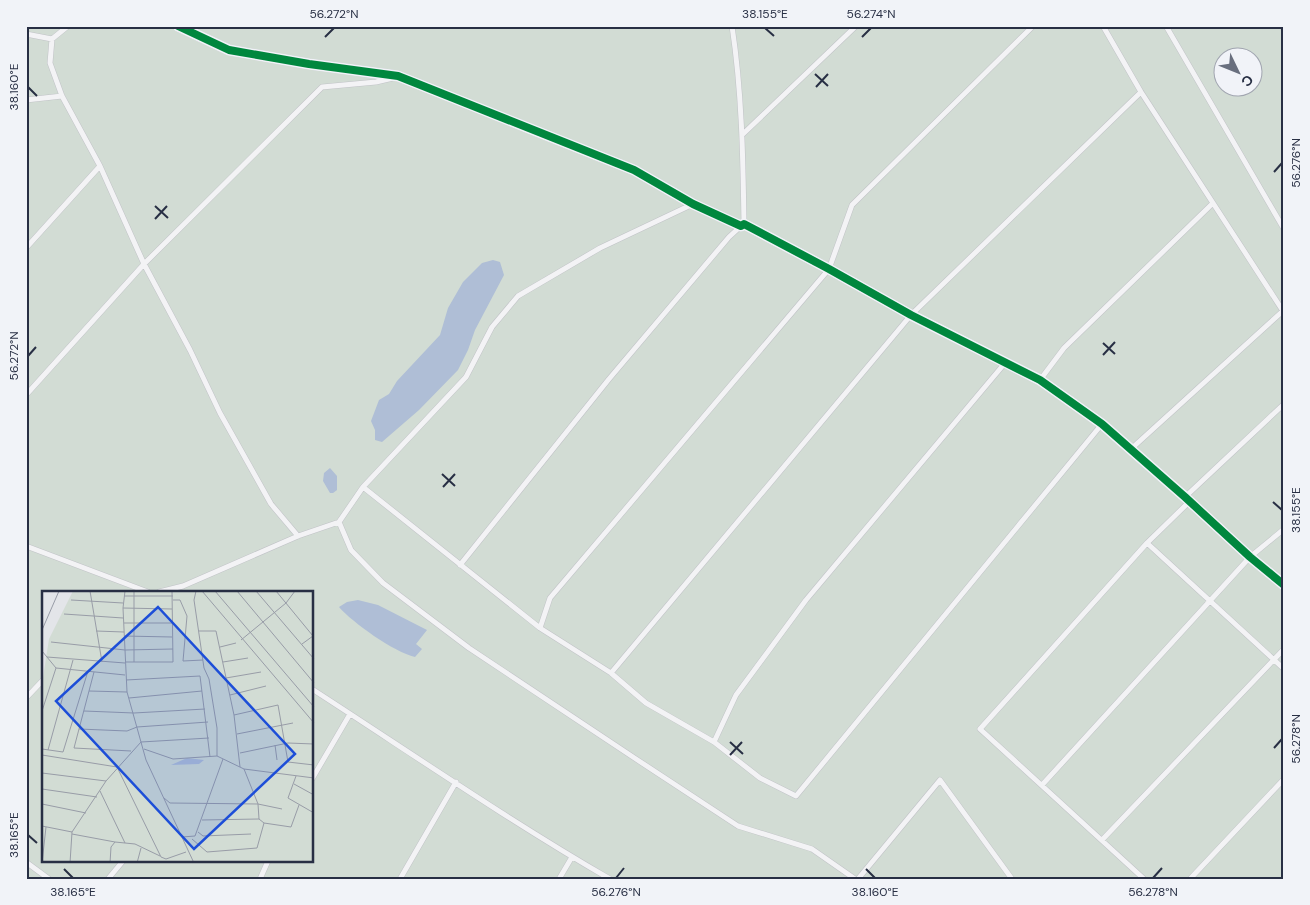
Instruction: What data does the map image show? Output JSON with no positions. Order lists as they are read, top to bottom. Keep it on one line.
{"north":"bottom right","coordinates":["56.272°N","38.155°E","56.274°N","38.160°E","56.276°N","56.278°N","38.165°E"]}
